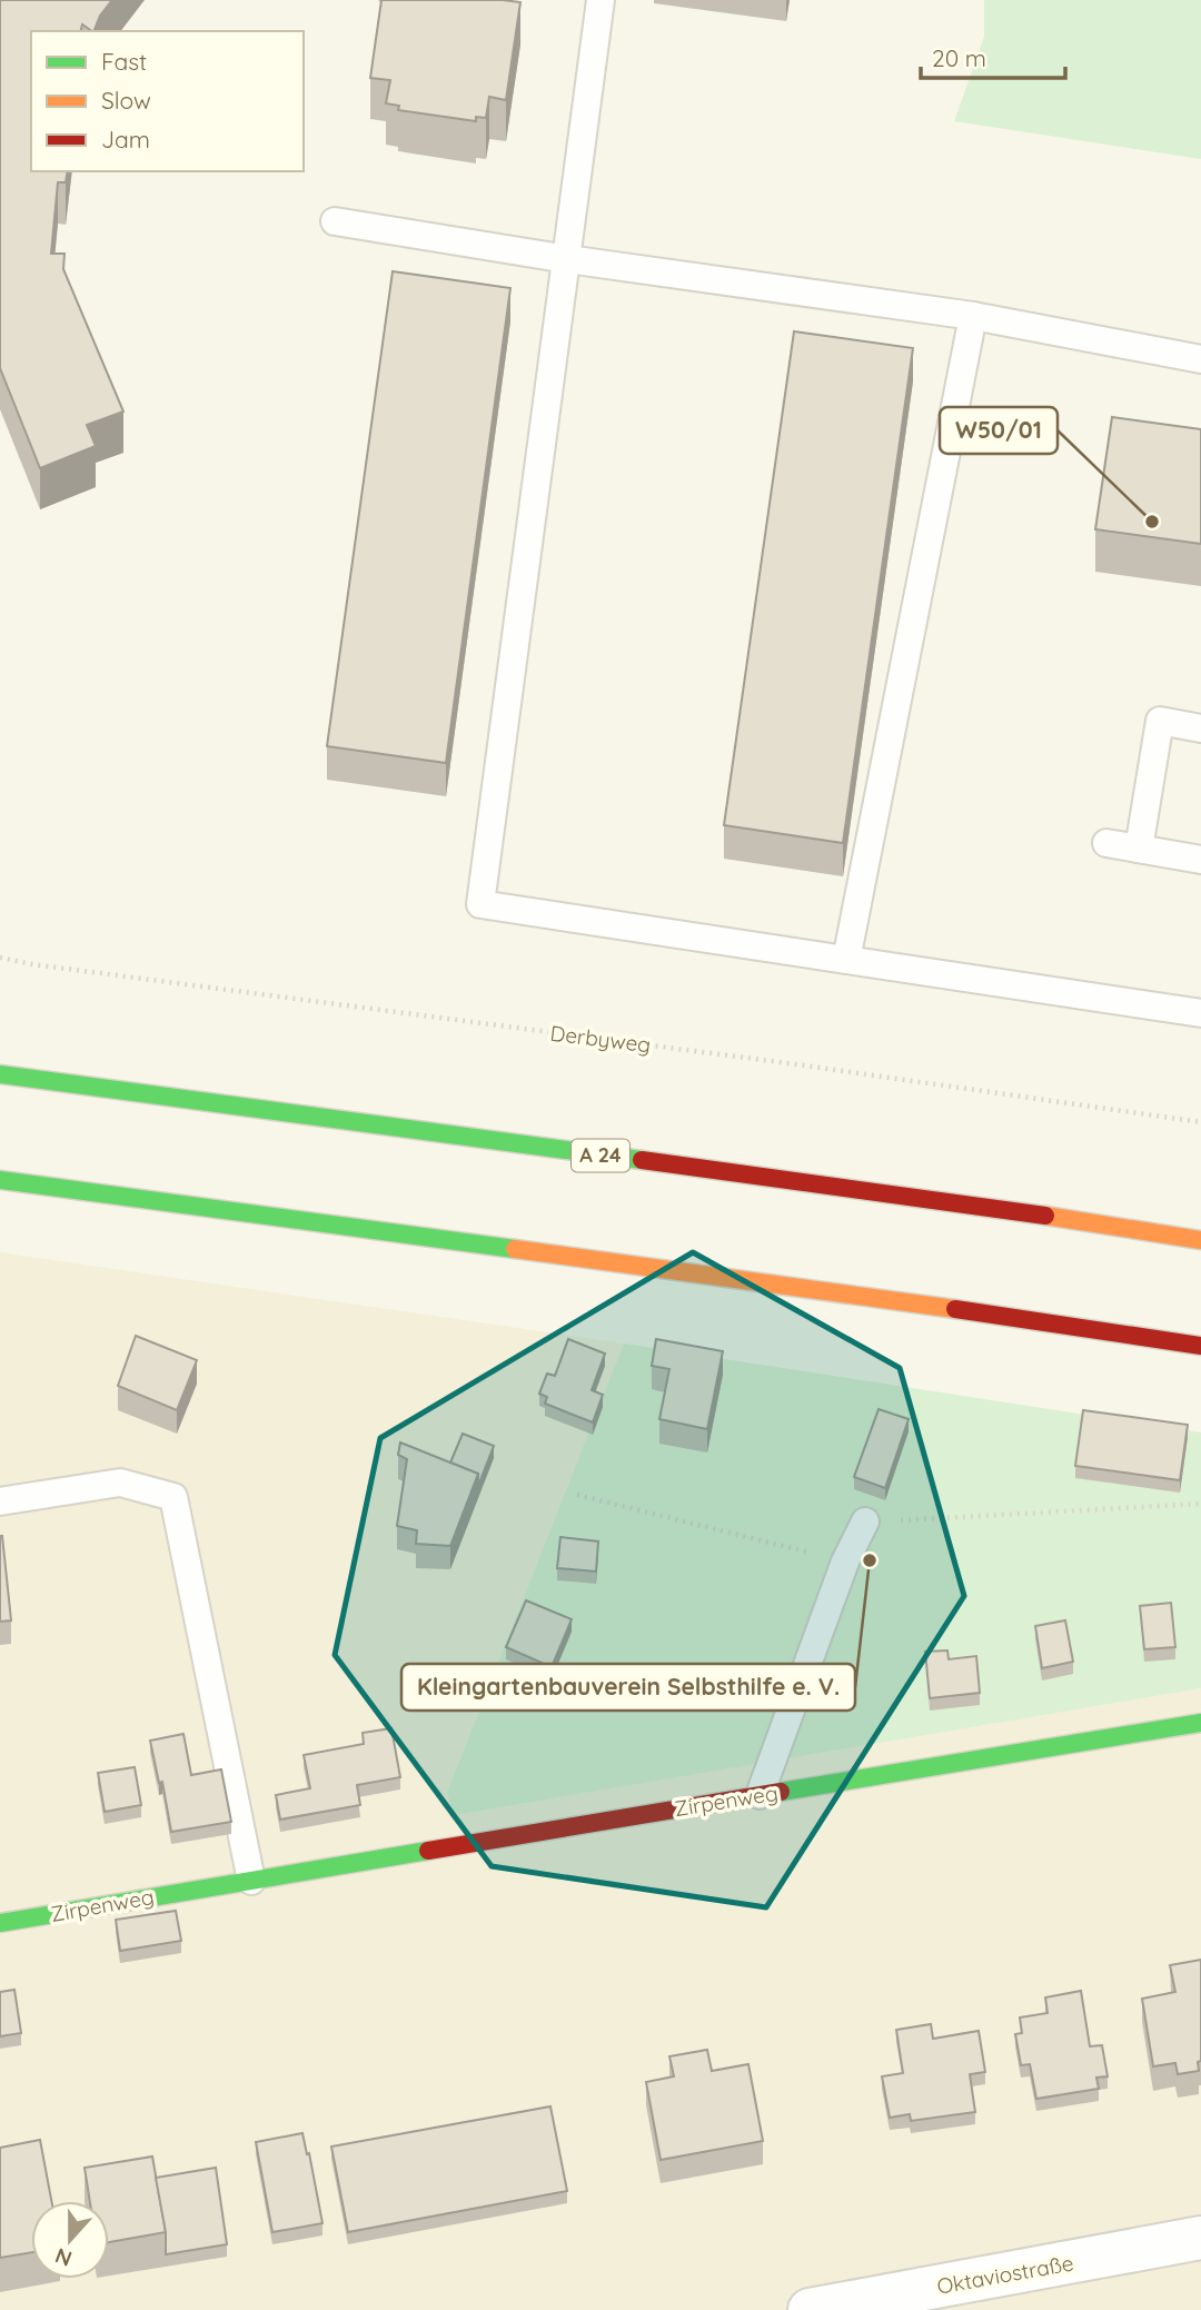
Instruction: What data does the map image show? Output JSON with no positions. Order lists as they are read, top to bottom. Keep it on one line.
{"streets":{"main road":["A 24","Zirpenweg"],"street":["Oktaviostraße"],"path":["Derbyweg"]},"places":["W50/01","Kleingartenbauverein Selbsthilfe e. V."],"legend":["Fast","Slow","Jam"],"scale_bar":"20 m","north":"bottom"}
